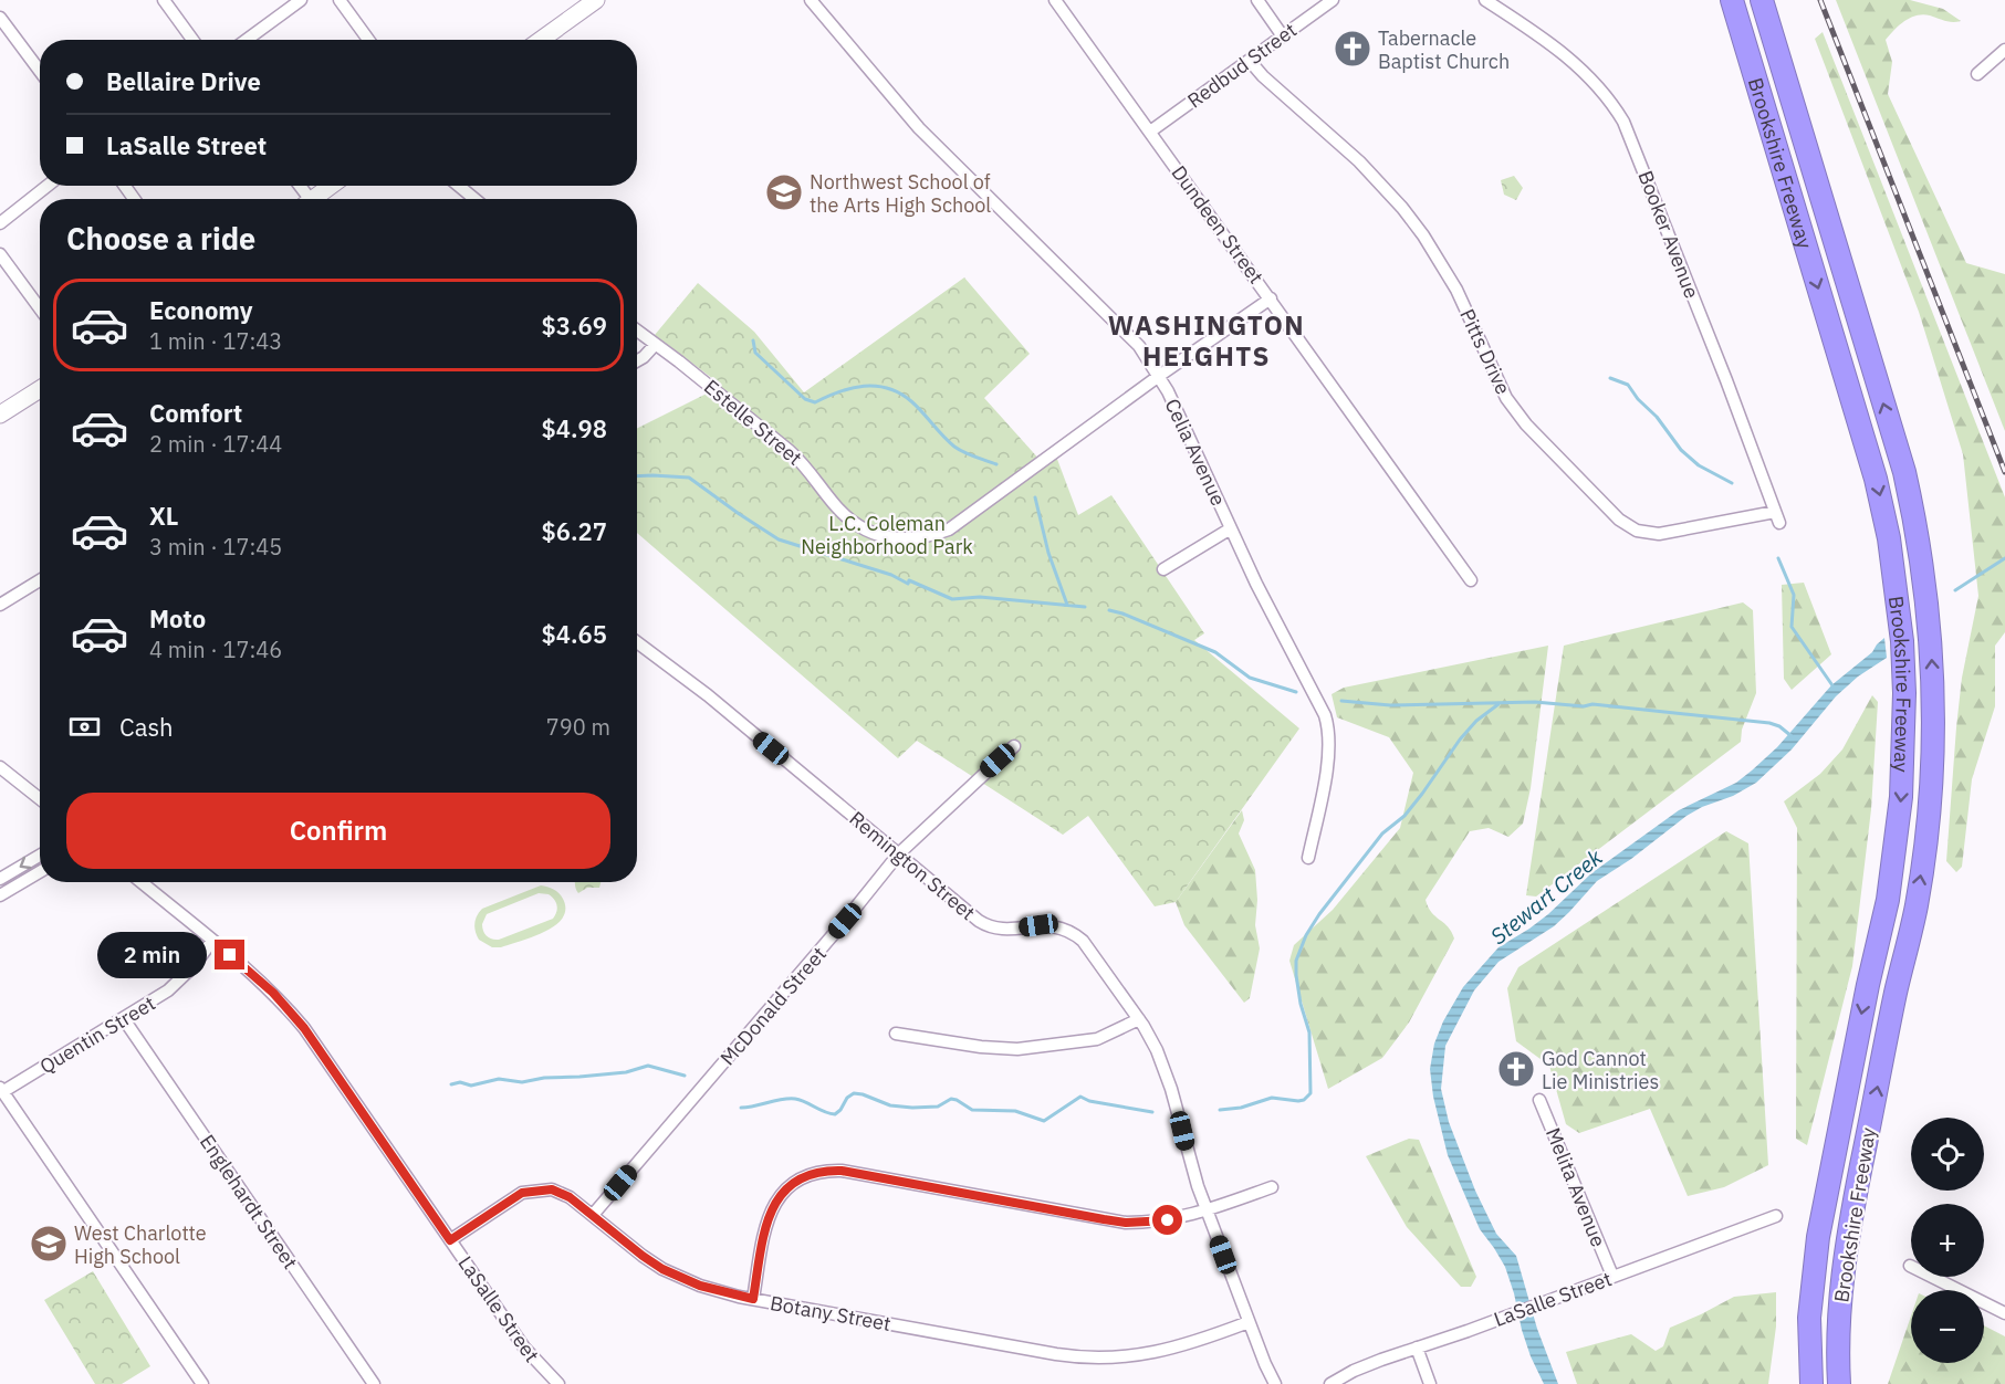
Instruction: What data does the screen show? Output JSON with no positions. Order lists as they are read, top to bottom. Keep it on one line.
{"streets":{"highway":["Brookshire Freeway"],"street":["Redbud Street","Dundeen Street","Booker Avenue","Pitts Drive","Estelle Street","Celia Avenue","Remington Street","McDonald Street","Quentin Street","Melita Avenue","Englehardt Street","LaSalle Street","Botany Street"]},"crossings":[["Redbud Street","Dundeen Street"],["Redbud Street","Pitts Drive"],["Dundeen Street","Estelle Street"],["Booker Avenue","Pitts Drive"],["Estelle Street","Celia Avenue"],["Remington Street","McDonald Street"],["Remington Street","Botany Street"],["McDonald Street","Botany Street"],["Quentin Street","Englehardt Street"],["Quentin Street","LaSalle Street"],["Melita Avenue","LaSalle Street"],["LaSalle Street","Botany Street"]],"districts":["WASHINGTON HEIGHTS"],"water":["Stewart Creek"],"parks":["L.C. Coleman Neighborhood Park"],"places":{"church":["Tabernacle Baptist Church","God Cannot Lie Ministries"],"school or university":["Northwest School of the Arts High School","West Charlotte High School"]},"page":{"banner":["Bellaire Drive","LaSalle Street"],"heading":"Choose a ride","list":[{"name":"Economy","note":"1 min · 17:43","value":"$3.69"},{"name":"Comfort","note":"2 min · 17:44","value":"$4.98"},{"name":"XL","note":"3 min · 17:45","value":"$6.27"},{"name":"Moto","note":"4 min · 17:46","value":"$4.65"}],"pay":["Cash","790 m"],"buttons":"Confirm","bubble":"2 min","map_buttons":["+","−"]}}
